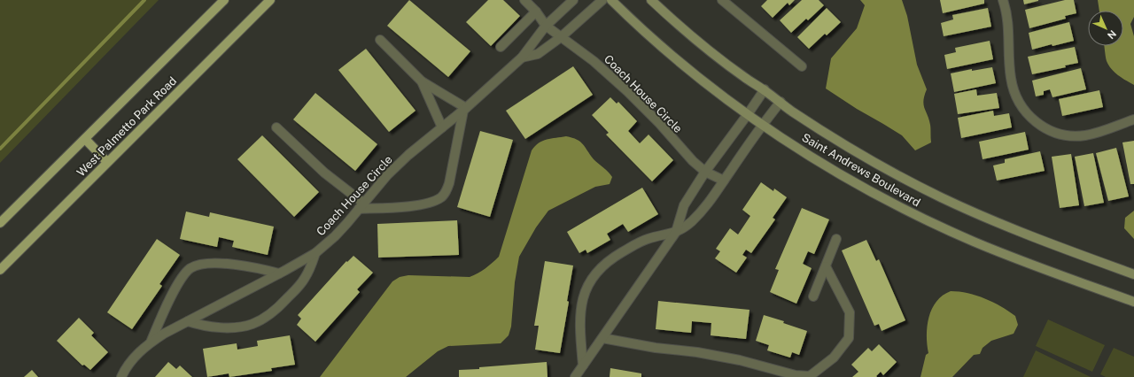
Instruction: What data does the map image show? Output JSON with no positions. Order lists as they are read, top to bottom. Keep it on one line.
{"streets":{"main road":["West Palmetto Park Road"],"street":["Coach House Circle","Saint Andrews Boulevard"]},"north":"bottom right"}
